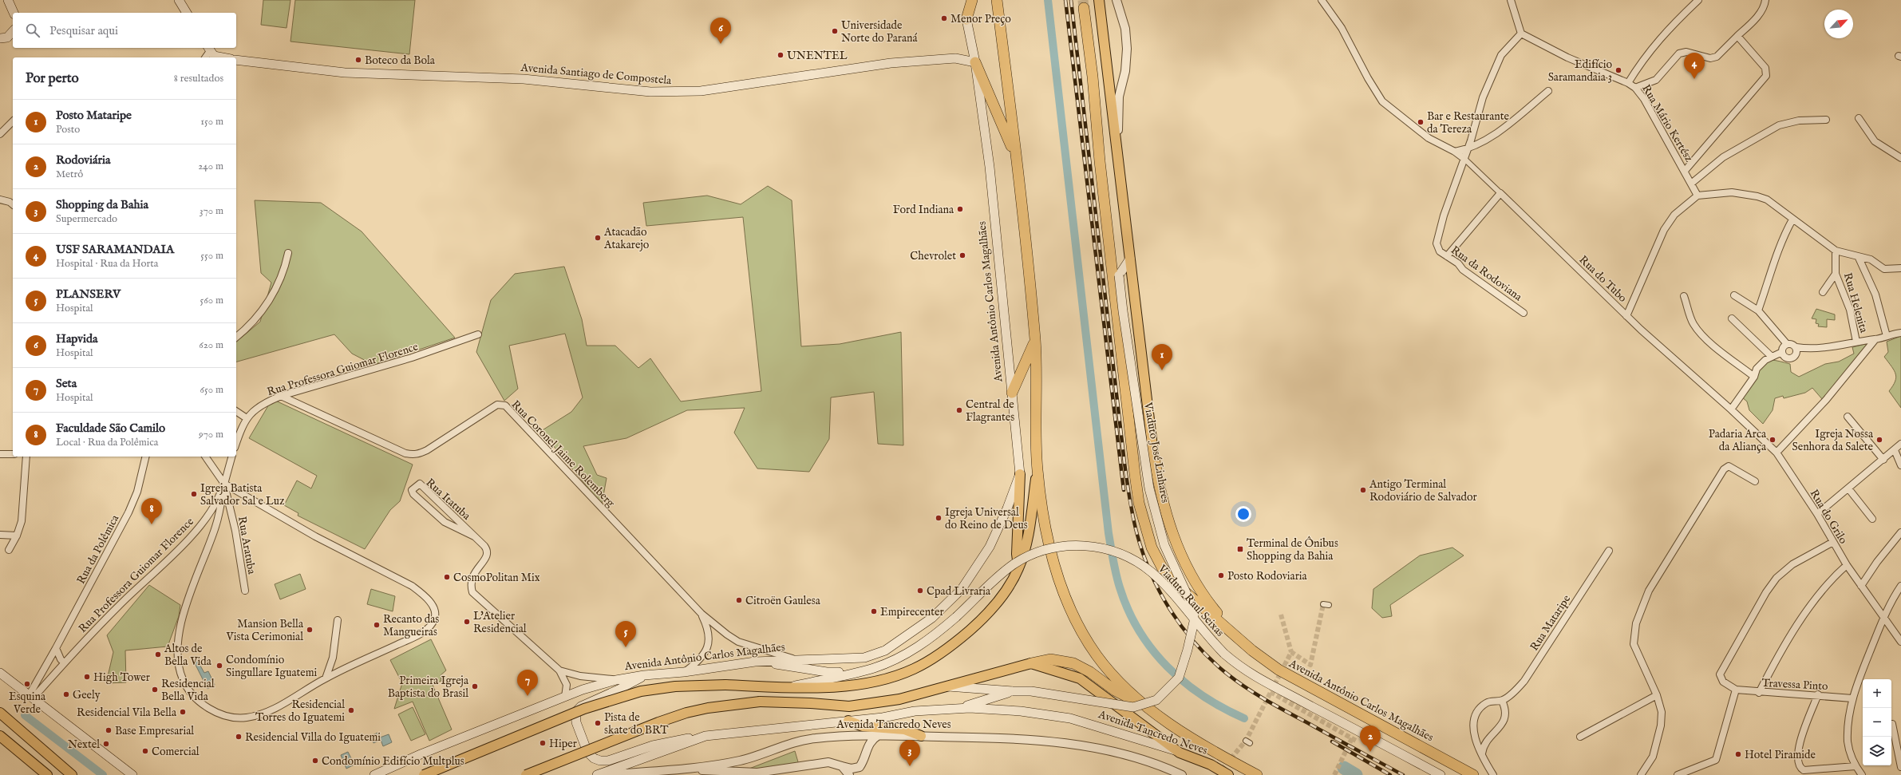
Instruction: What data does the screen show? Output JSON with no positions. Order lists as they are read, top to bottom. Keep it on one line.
{"streets":{"highway":["Avenida Antônio Carlos Magalhães","Avenida Tancredo Neves"],"main road":["Avenida Santiago de Compostela","Viaduto José Linhares","Viaduto Raul Seixas"],"street":["Rua Mário Kertész","Rua da Rodoviana","Rua do Tubo","Rua Helenita","Rua Professora Guiomar Florence","Rua Coronel Jaime Rolemberg","Rua Itatuba","Rua do Grilo","Rua Aratuba","Rua da Polêmica","Rua Mataripe","Travessa Pinto"]},"crossings":[["Avenida Santiago de Compostela","Avenida Antônio Carlos Magalhães"],["Rua Mário Kertész","Rua da Rodoviana"],["Rua da Rodoviana","Rua do Tubo"],["Rua do Tubo","Rua do Grilo"],["Avenida Antônio Carlos Magalhães","Viaduto José Linhares"],["Avenida Antônio Carlos Magalhães","Rua Coronel Jaime Rolemberg"],["Avenida Antônio Carlos Magalhães","Rua Itatuba"],["Rua Professora Guiomar Florence","Rua Coronel Jaime Rolemberg"],["Rua Professora Guiomar Florence","Rua Aratuba"],["Rua Professora Guiomar Florence","Rua da Polêmica"],["Rua do Grilo","Travessa Pinto"]],"places":{"other":["Menor Preço","Universidade Norte do Paraná","UNENTEL","Boteco da Bola","Edifício Saramandaia 3","Bar e Restaurante da Tereza","Ford Indiana","Atacadão Atakarejo","Chevrolet","Central de Flagrantes","Padaria Arca da Aliança","Igreja Nossa Senhora da Salete","Antigo Terminal Rodoviário de Salvador","Igreja Batista Salvador Sal e Luz","Igreja Universal do Reino de Deus","Posto Rodoviaria","CosmoPolitan Mix","Cpad Livraria","Citroën Gaulesa","Empirecenter","L'Atelier Residencial","Recanto das Mangueiras","Mansion Bella Vista Cerimonial","Altos de Bella Vida","Condomínio Singullare Iguatemi","High Tower","Esquina Verde","Primeira Igreja Baptista do Brasil","Residencial Bella Vida","Geely","Residencial Torres do Iguatemi","Residencial Vila Bella","Pista de skate do BRT","Base Empresarial","Residencial Villa do Iguatemi","Hiper","Nextel","Comercial","Hotel Piramide","Condomínio Edifício Multplus"],"transit":["Terminal de Ônibus Shopping da Bahia"]},"north":"top right","page":{"search":"Pesquisar aqui","pins":["6","4","1","8","5","7","2","3"],"heading":["Por perto","8 resultados"],"list":[{"mark":"1","name":"Posto Mataripe","note":"Posto","value":"150 m"},{"mark":"2","name":"Rodoviária","note":"Metrô","value":"240 m"},{"mark":"3","name":"Shopping da Bahia","note":"Supermercado","value":"370 m"},{"mark":"4","name":"USF SARAMANDAIA","note":"Hospital · Rua da Horta","value":"550 m"},{"mark":"5","name":"PLANSERV","note":"Hospital","value":"560 m"},{"mark":"6","name":"Hapvida","note":"Hospital","value":"620 m"},{"mark":"7","name":"Seta","note":"Hospital","value":"650 m"},{"mark":"8","name":"Faculdade São Camilo","note":"Local · Rua da Polêmica","value":"970 m"}],"map_buttons":["+","−"]}}
